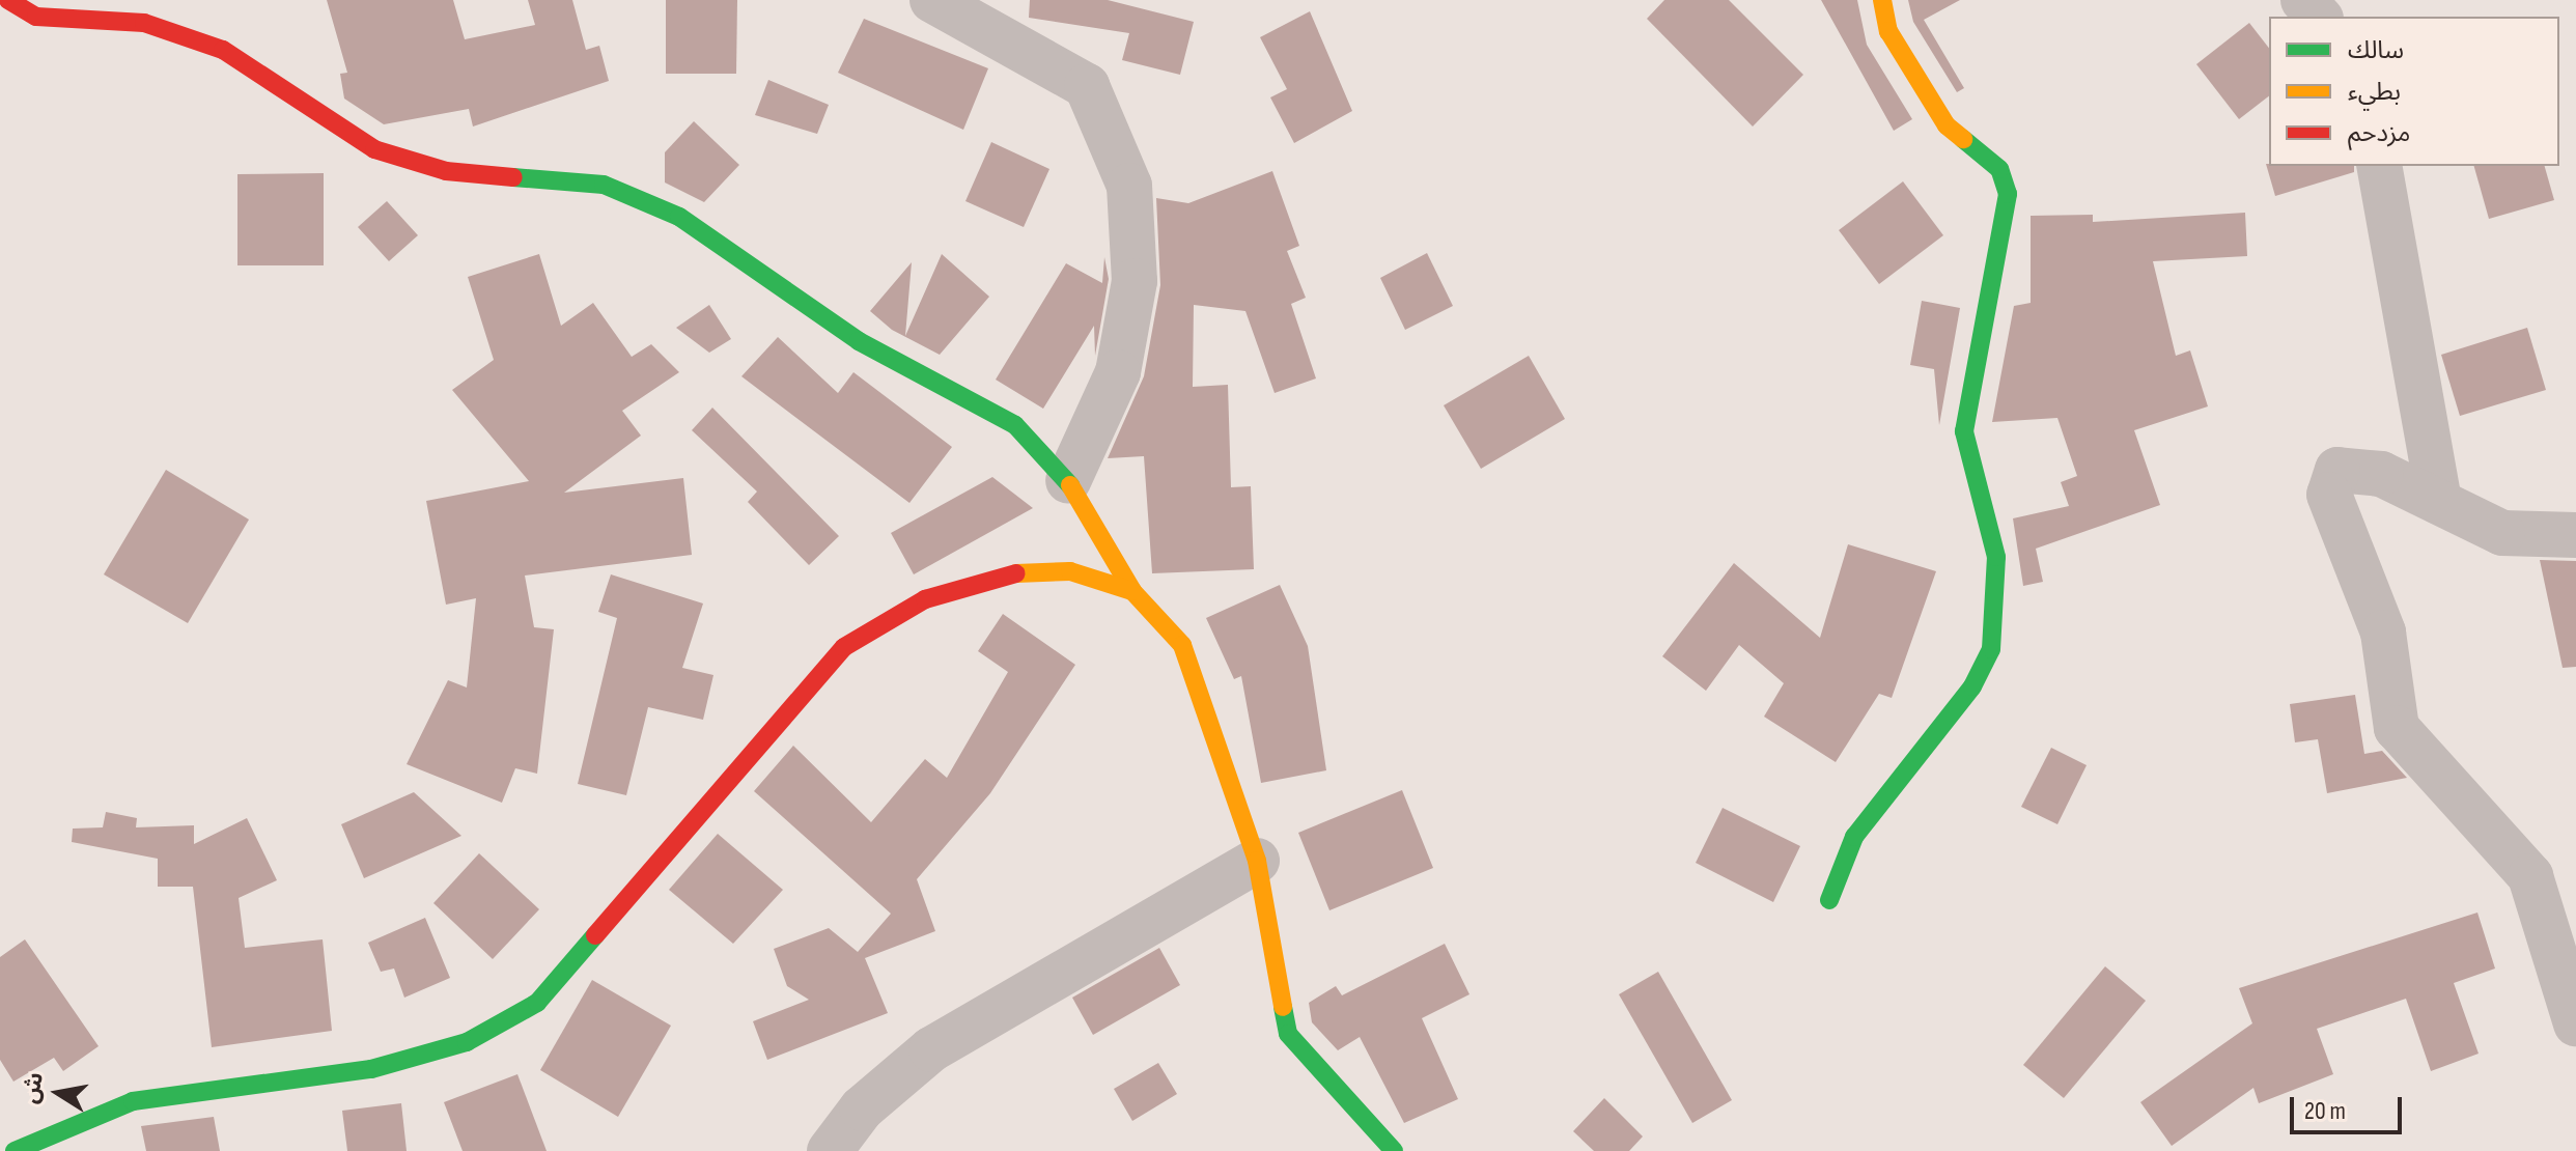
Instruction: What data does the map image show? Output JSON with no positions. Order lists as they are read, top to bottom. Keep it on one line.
{"legend":["سالك","بطيء","مزدحم"],"scale_bar":"20 m","north":"left"}
